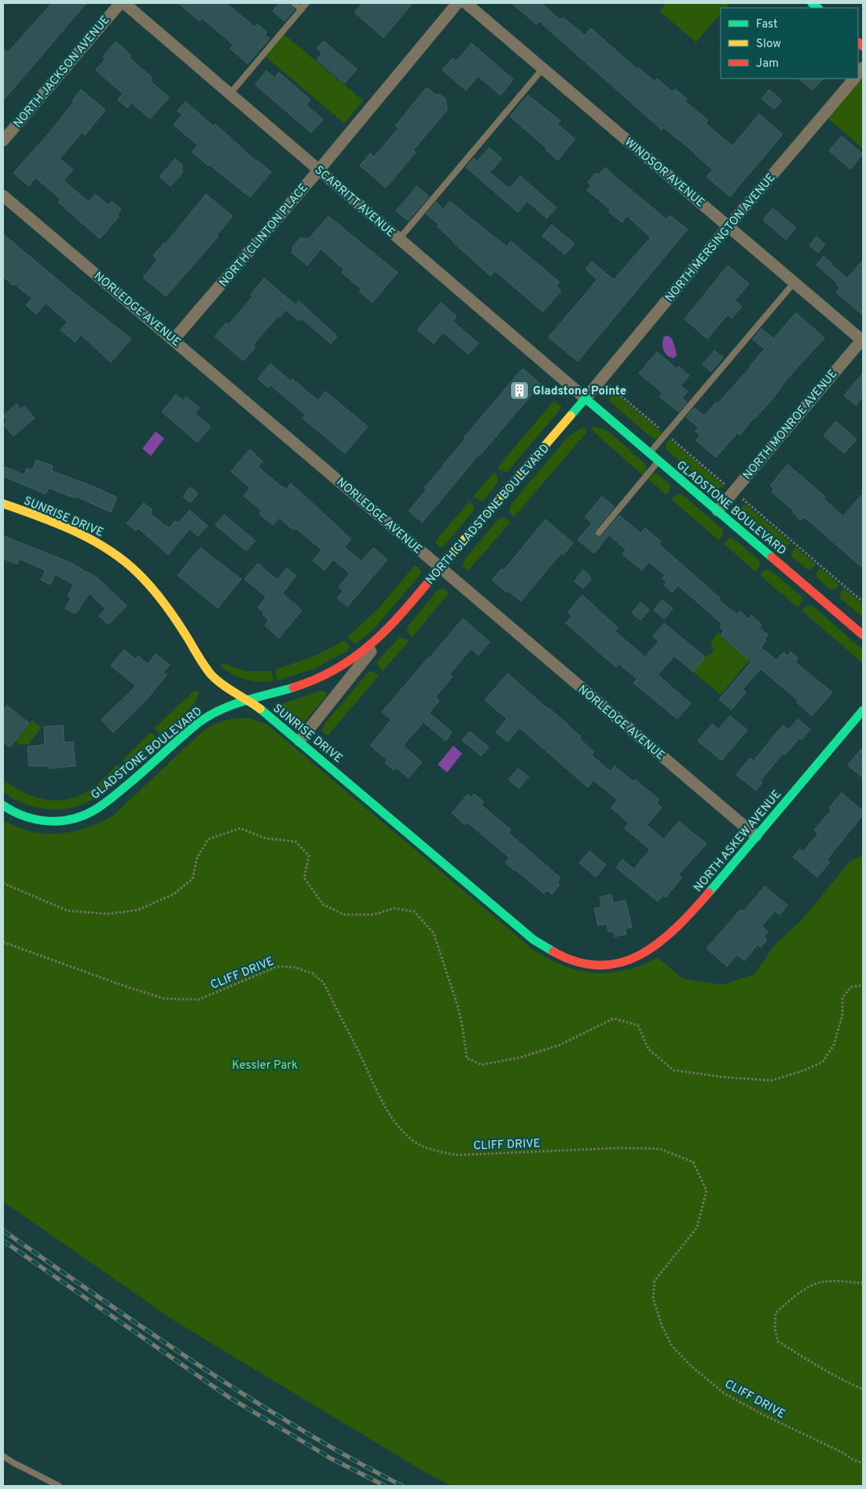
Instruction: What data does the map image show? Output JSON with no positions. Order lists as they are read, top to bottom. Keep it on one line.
{"streets":{"street":["NORTH JACKSON AVENUE","WINDSOR AVENUE","SCARRITT AVENUE","NORTH CLINTON PLACE","NORTH MERSINGTON AVENUE","NORLEDGE AVENUE","NORTH MONROE AVENUE","GLADSTONE BOULEVARD","NORTH GLADSTONE BOULEVARD","SUNRISE DRIVE","NORTH ASKEW AVENUE"],"path":["CLIFF DRIVE"]},"crossings":[["WINDSOR AVENUE","NORTH MERSINGTON AVENUE"],["WINDSOR AVENUE","NORTH MONROE AVENUE"],["SCARRITT AVENUE","NORTH CLINTON PLACE"],["SCARRITT AVENUE","NORTH MERSINGTON AVENUE"],["SCARRITT AVENUE","GLADSTONE BOULEVARD"],["SCARRITT AVENUE","NORTH GLADSTONE BOULEVARD"],["NORTH CLINTON PLACE","NORLEDGE AVENUE"],["NORTH MERSINGTON AVENUE","GLADSTONE BOULEVARD"],["NORTH MERSINGTON AVENUE","NORTH GLADSTONE BOULEVARD"],["NORLEDGE AVENUE","NORTH GLADSTONE BOULEVARD"],["NORLEDGE AVENUE","NORTH ASKEW AVENUE"],["NORTH MONROE AVENUE","GLADSTONE BOULEVARD"],["GLADSTONE BOULEVARD","NORTH GLADSTONE BOULEVARD"],["GLADSTONE BOULEVARD","SUNRISE DRIVE"],["NORTH GLADSTONE BOULEVARD","SUNRISE DRIVE"],["SUNRISE DRIVE","NORTH ASKEW AVENUE"]],"parks":["Kessler Park"],"places":{"building":["Gladstone Pointe"]},"legend":["Fast","Slow","Jam"]}
